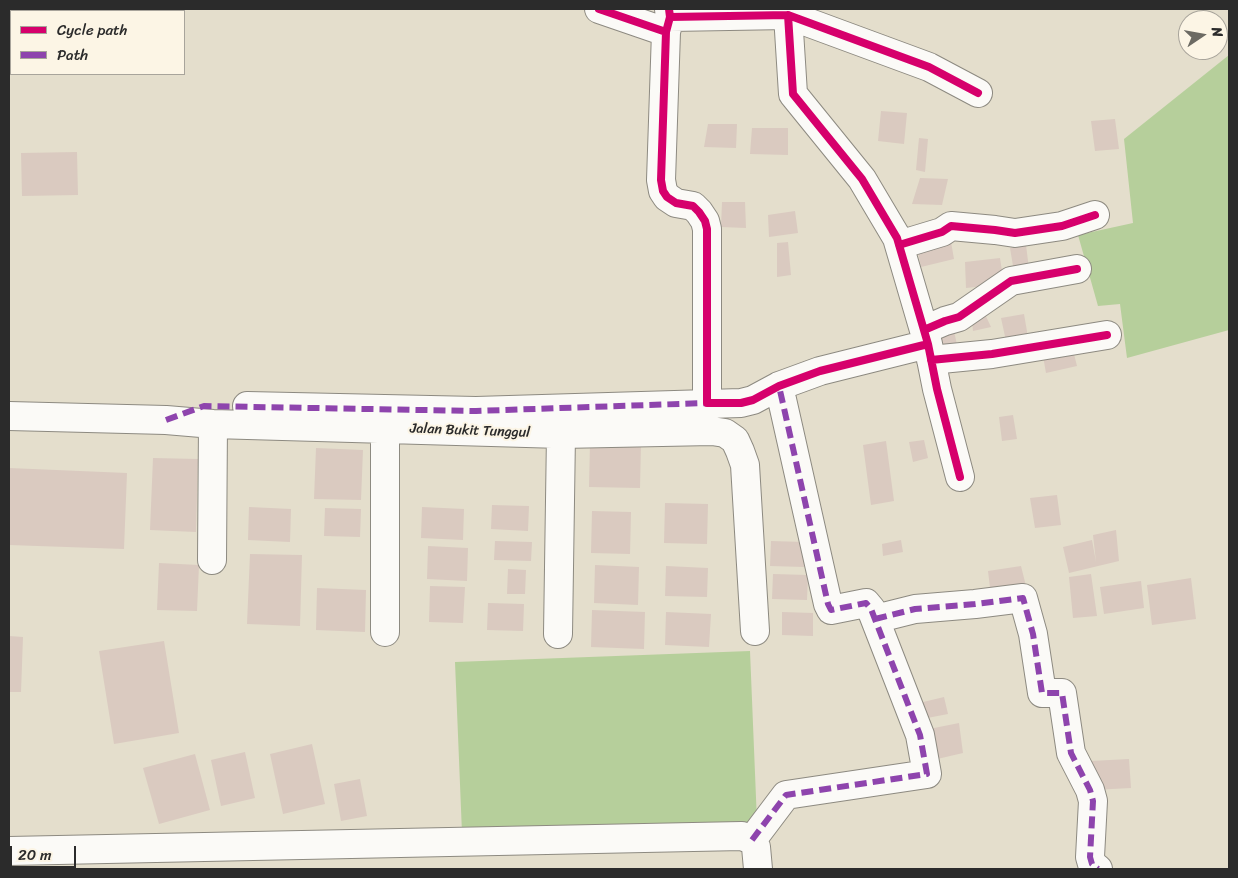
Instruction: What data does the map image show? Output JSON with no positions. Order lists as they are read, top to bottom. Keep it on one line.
{"streets":{"street":["Jalan Bukit Tunggul"]},"legend":["Cycle path","Path"],"scale_bar":"20 m","north":"right"}
